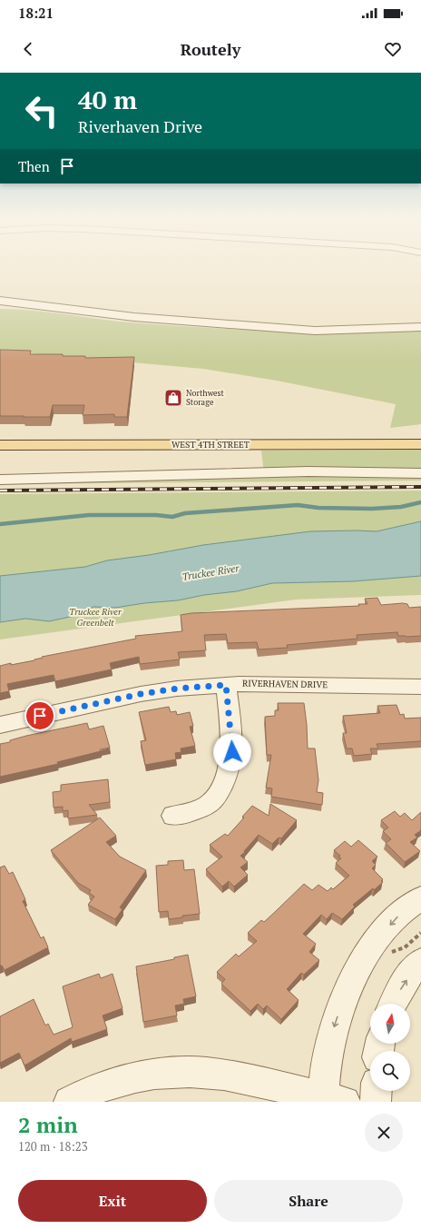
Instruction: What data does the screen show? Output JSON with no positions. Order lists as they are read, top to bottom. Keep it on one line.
{"streets":{"main road":["WEST 4TH STREET"],"street":["RIVERHAVEN DRIVE"]},"water":["Truckee River"],"parks":["Truckee River Greenbelt"],"places":{"shop":["Northwest Storage"]},"north":"top","page":{"status":"18:21","header":"Routely","turn":["40 m","Riverhaven Drive"],"then":"Then","heading":["2 min","120 m · 18:23"],"buttons":["Exit","Share"]}}
